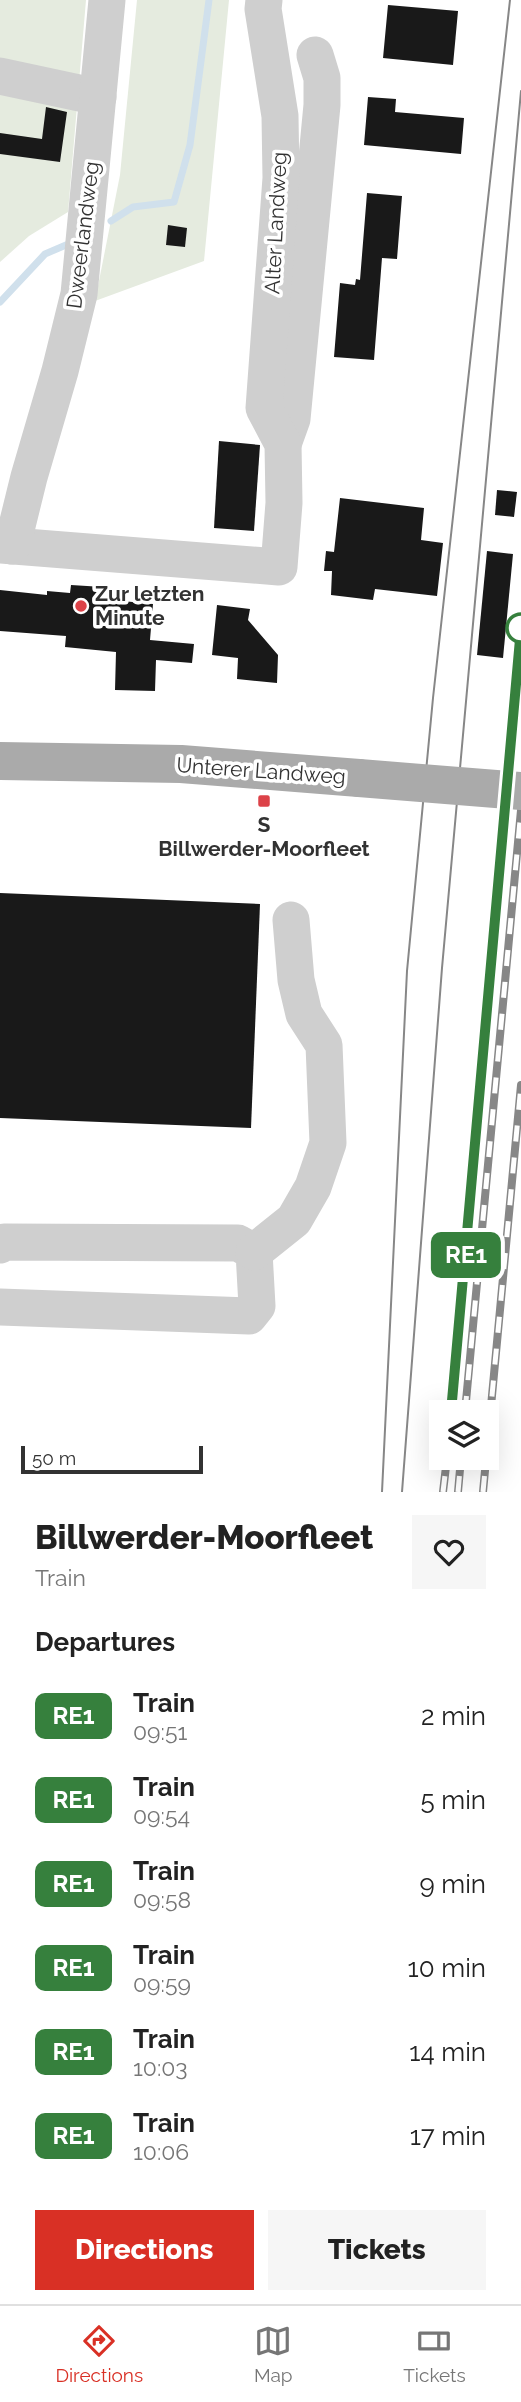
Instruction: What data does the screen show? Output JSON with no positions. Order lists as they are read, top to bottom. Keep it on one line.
{"streets":{"main road":["Unterer Landweg"],"street":["Alter Landweg","Dweerlandweg"]},"crossings":[["Alter Landweg","Dweerlandweg"]],"places":{"other":["Zur letzten Minute"],"transit":["S Billwerder-Moorfleet"]},"scale_bar":"50 m","page":{"on_map":"RE1","scale":"50 m","heading":[["Billwerder-Moorfleet","Train"],"Departures"],"list":[{"mark":"RE1","name":"Train","note":"09:51","value":"2 min"},{"mark":"RE1","name":"Train","note":"09:54","value":"5 min"},{"mark":"RE1","name":"Train","note":"09:58","value":"9 min"},{"mark":"RE1","name":"Train","note":"09:59","value":"10 min"},{"mark":"RE1","name":"Train","note":"10:03","value":"14 min"},{"mark":"RE1","name":"Train","note":"10:06","value":"17 min"}],"buttons":["Directions","Tickets"],"tabs":["Directions","Map","Tickets"]}}
